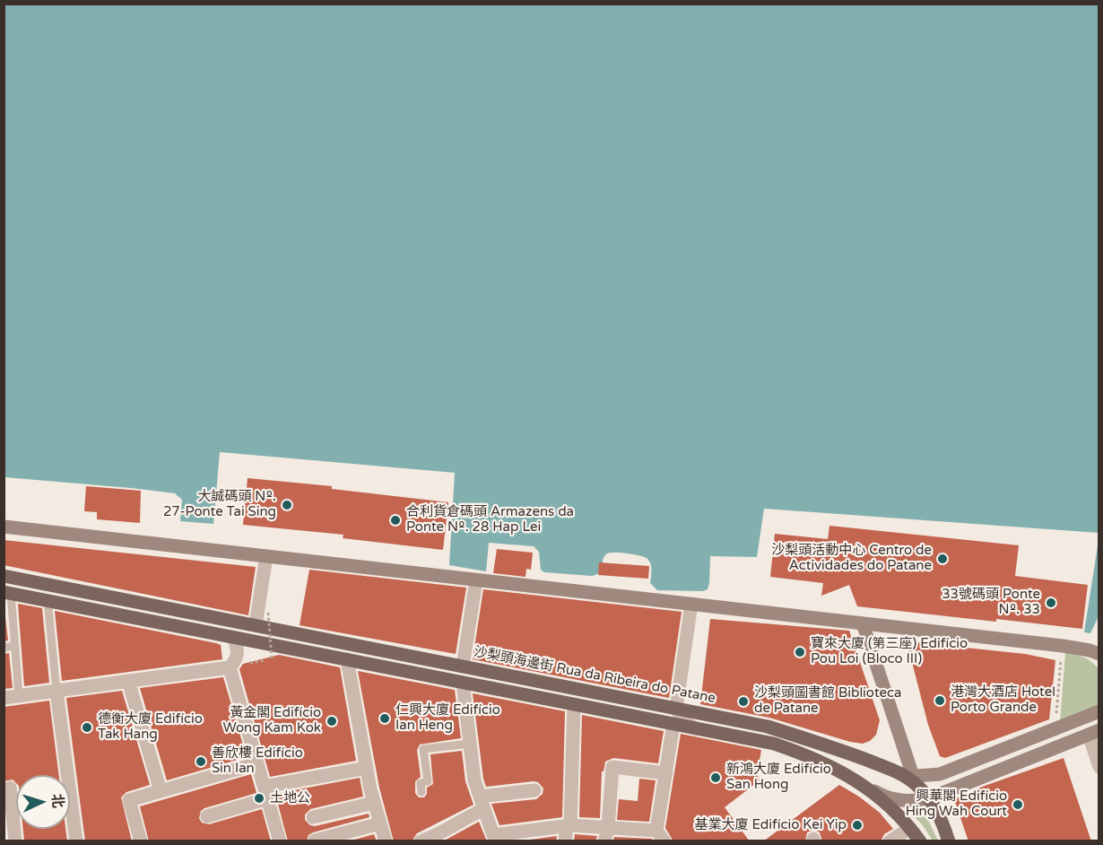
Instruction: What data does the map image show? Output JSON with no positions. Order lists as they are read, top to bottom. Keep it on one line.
{"streets":{"main road":["沙梨頭海邊街 Rua da Ribeira do Patane"]},"places":["大誠碼頭 Nº. 27-Ponte Tai Sing","合利貨倉碼頭 Armazens da Ponte Nº. 28 Hap Lei","沙梨頭活動中心 Centro de Actividades do Patane","33號碼頭 Ponte Nº. 33","寶來大廈 (第三座) Edifício Pou Loi (Bloco III)","港灣大酒店 Hotel Porto Grande","沙梨頭圖書館 Biblioteca de Patane","仁興大廈 Edifício Ian Heng","黃金閣 Edifício Wong Kam Kok","德衡大廈 Edifício Tak Hang","善欣樓 Edifício Sin Ian","新鴻大廈 Edifício San Hong","土地公","興華閣 Edifício Hing Wah Court","基業大廈 Edifício Kei Yip"],"north":"right"}
